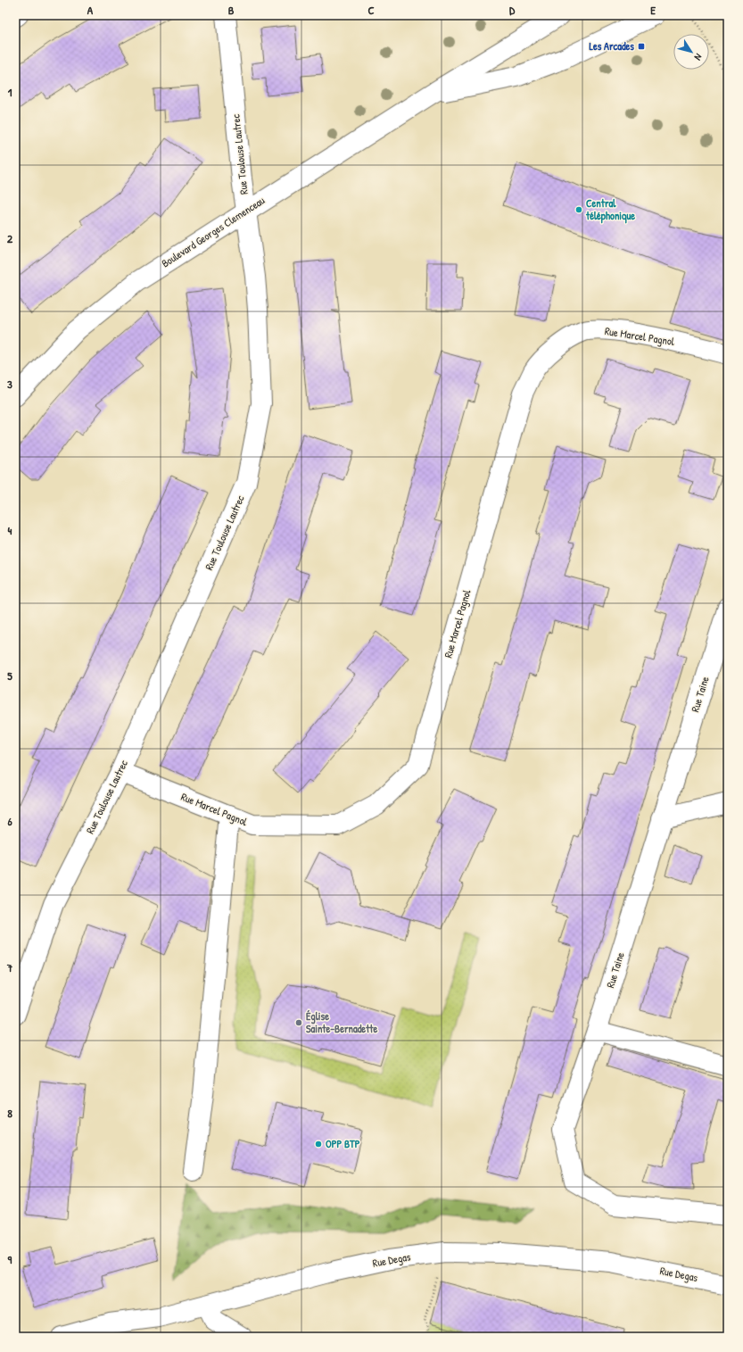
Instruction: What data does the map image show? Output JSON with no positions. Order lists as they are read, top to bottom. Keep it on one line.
{"streets":{"street":["Rue Toulouse Lautrec","Boulevard Georges Clemenceau","Rue Marcel Pagnol","Rue Taine","Rue Degas"]},"crossings":[["Rue Toulouse Lautrec","Boulevard Georges Clemenceau"],["Rue Toulouse Lautrec","Rue Marcel Pagnol"]],"places":{"transit":["Les Arcades"],"other":["Central téléphonique","Église Sainte-Bernadette","OPP BTP"]},"north":"bottom right","grid":{"columns":["A","B","C","D","E"],"rows":["1","2","3","4","5","6","7","8","9"]}}
